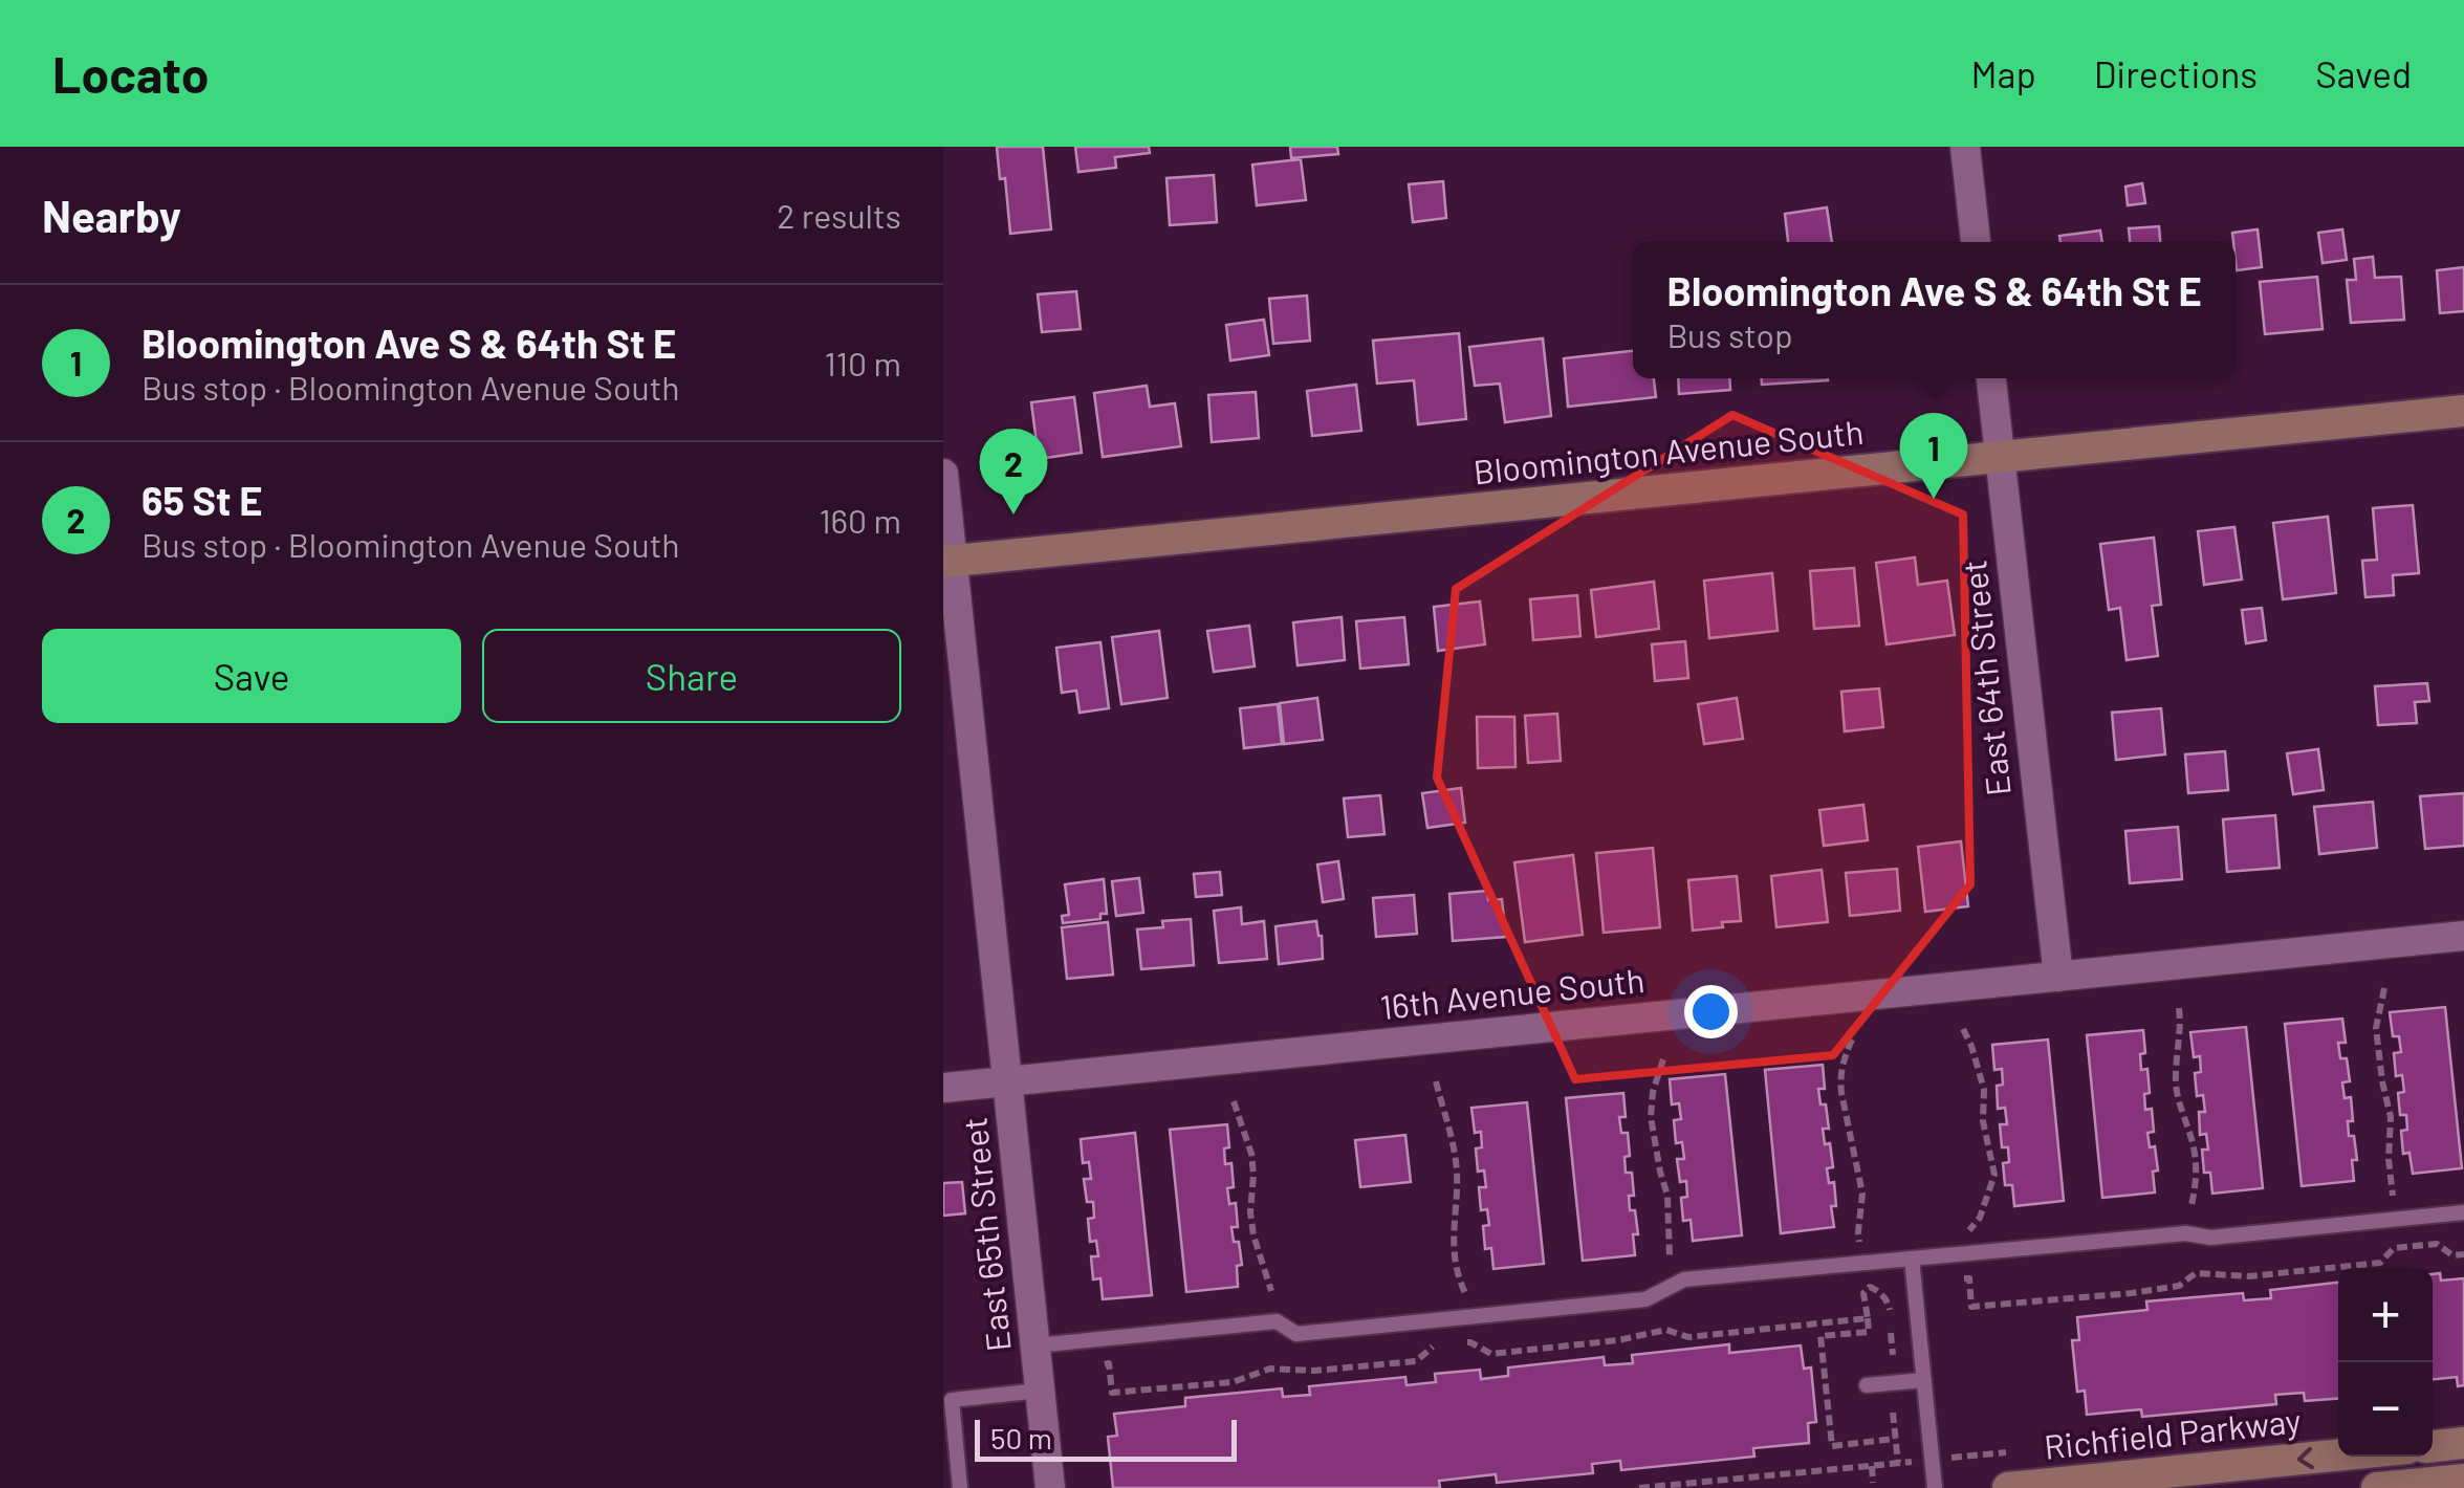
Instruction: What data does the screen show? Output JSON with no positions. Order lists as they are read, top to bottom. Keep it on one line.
{"streets":{"street":["Bloomington Avenue South","East 64th Street","16th Avenue South","East 65th Street","Richfield Parkway"]},"crossings":[["Bloomington Avenue South","East 64th Street"],["Bloomington Avenue South","East 65th Street"],["East 64th Street","16th Avenue South"],["16th Avenue South","East 65th Street"]],"one_way":["Richfield Parkway"],"scale_bar":"50 m","page":{"header":"Locato","nav":["Map","Directions","Saved"],"heading":["Nearby","2 results"],"popup":["Bloomington Ave S & 64th St E","Bus stop"],"list":[{"mark":"1","name":"Bloomington Ave S & 64th St E","note":"Bus stop · Bloomington Avenue South","value":"110 m"},{"mark":"2","name":"65 St E","note":"Bus stop · Bloomington Avenue South","value":"160 m"}],"pins":["1","2"],"buttons":["Save","Share"],"map_buttons":["+","−"],"scale":"50 m"}}
